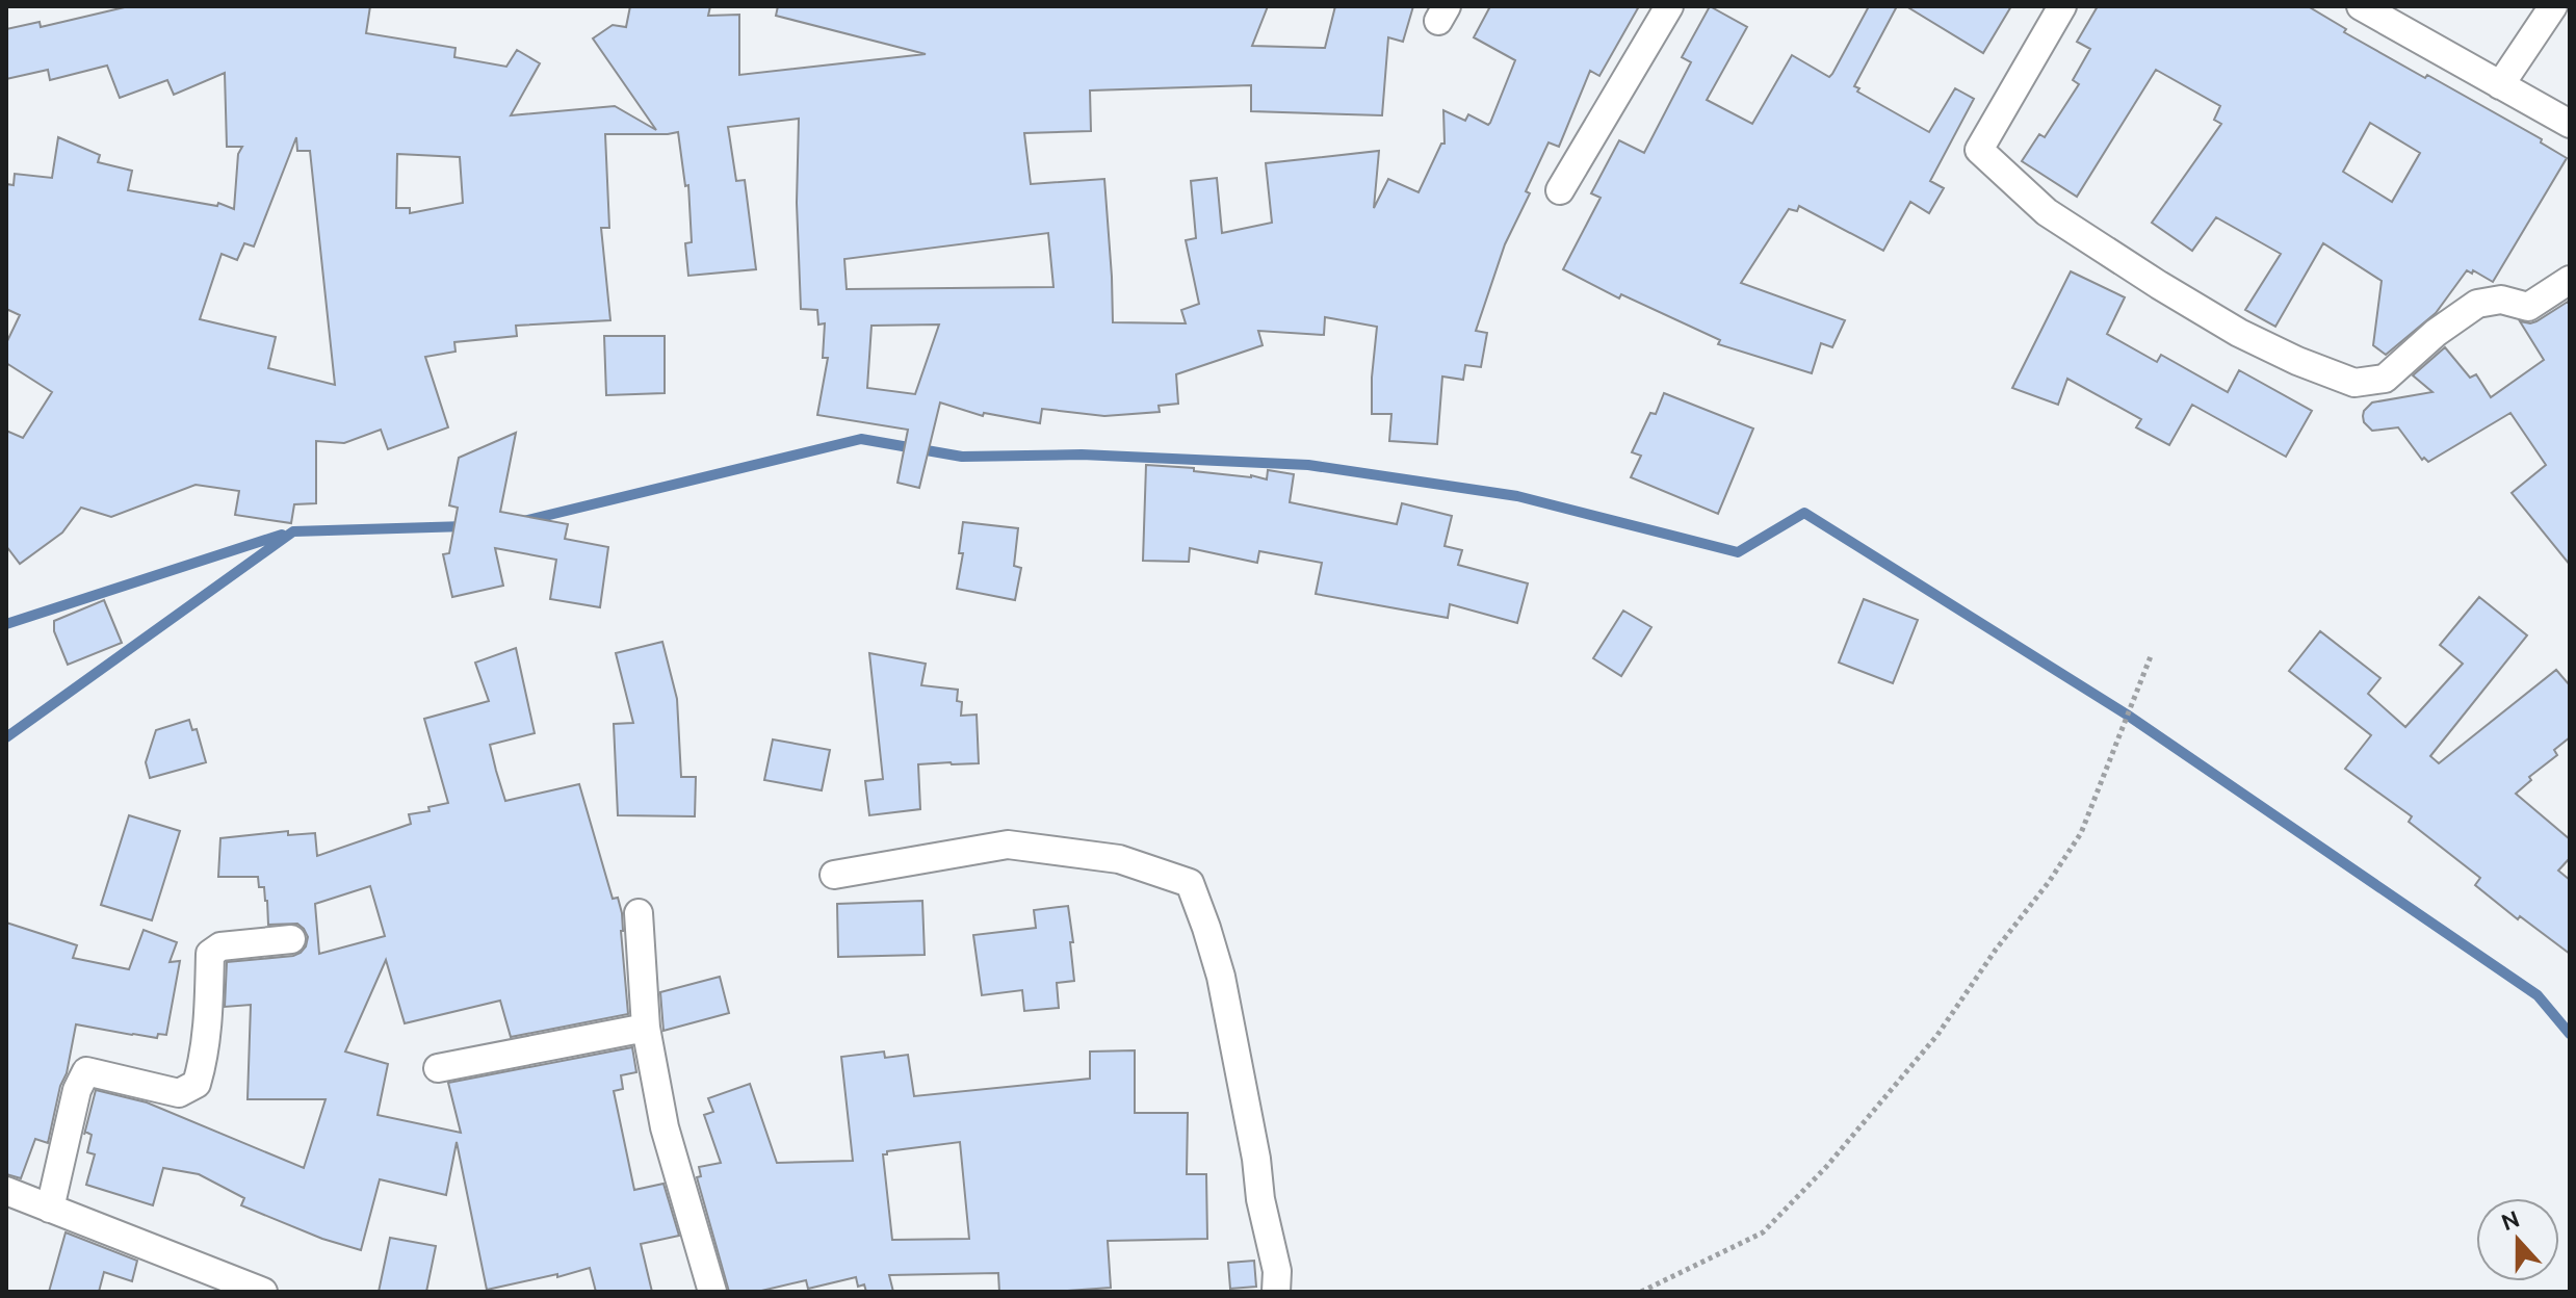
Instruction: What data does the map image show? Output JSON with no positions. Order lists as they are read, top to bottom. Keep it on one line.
{"north":"top"}
